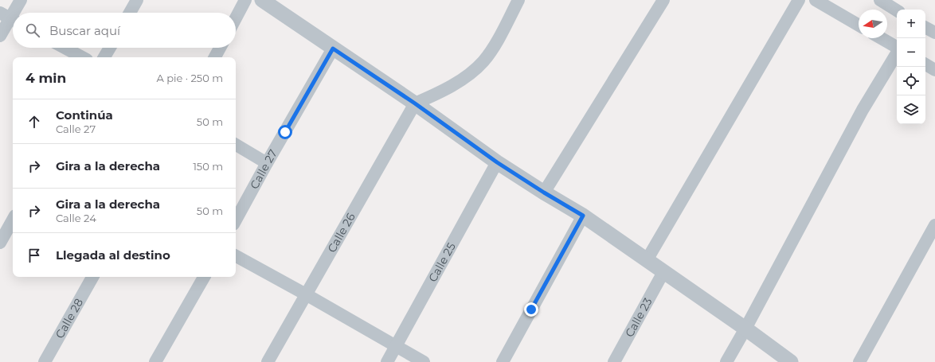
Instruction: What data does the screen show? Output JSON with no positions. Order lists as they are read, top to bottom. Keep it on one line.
{"streets":{"street":["Calle 27","Calle 26","Calle 25","Calle 23","Calle 28"]},"north":"left","page":{"map_buttons":["+","−"],"search":"Buscar aquí","heading":["4 min","A pie · 250 m"],"list":[["Continúa","Calle 27","50 m"],["Gira a la derecha","150 m"],["Gira a la derecha","Calle 24","50 m"],"Llegada al destino"]}}
